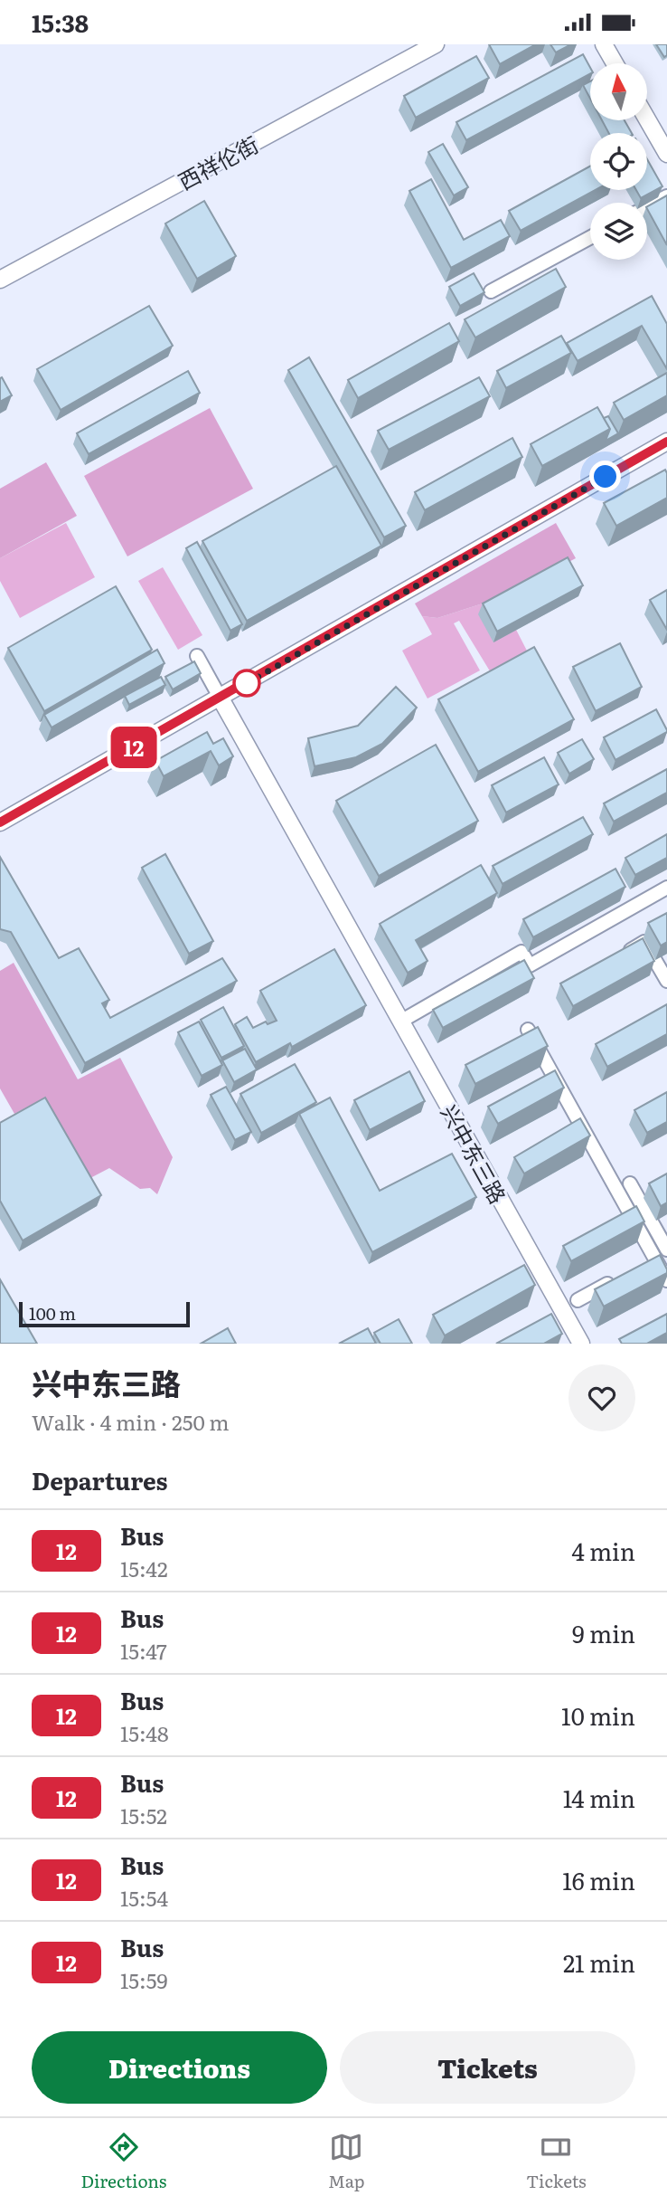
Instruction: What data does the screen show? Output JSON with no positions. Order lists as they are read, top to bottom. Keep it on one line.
{"streets":{"street":["西祥伦街","兴中东三路"]},"lines":["bus line 12"],"scale_bar":"100 m","north":"top","page":{"status":"15:38","on_map":"12","scale":"100 m","heading":[["兴中东三路","Walk · 4 min · 250 m"],"Departures"],"list":[{"mark":"12","name":"Bus","note":"15:42","value":"4 min"},{"mark":"12","name":"Bus","note":"15:47","value":"9 min"},{"mark":"12","name":"Bus","note":"15:48","value":"10 min"},{"mark":"12","name":"Bus","note":"15:52","value":"14 min"},{"mark":"12","name":"Bus","note":"15:54","value":"16 min"},{"mark":"12","name":"Bus","note":"15:59","value":"21 min"}],"buttons":["Directions","Tickets"],"tabs":["Directions","Map","Tickets"]}}
